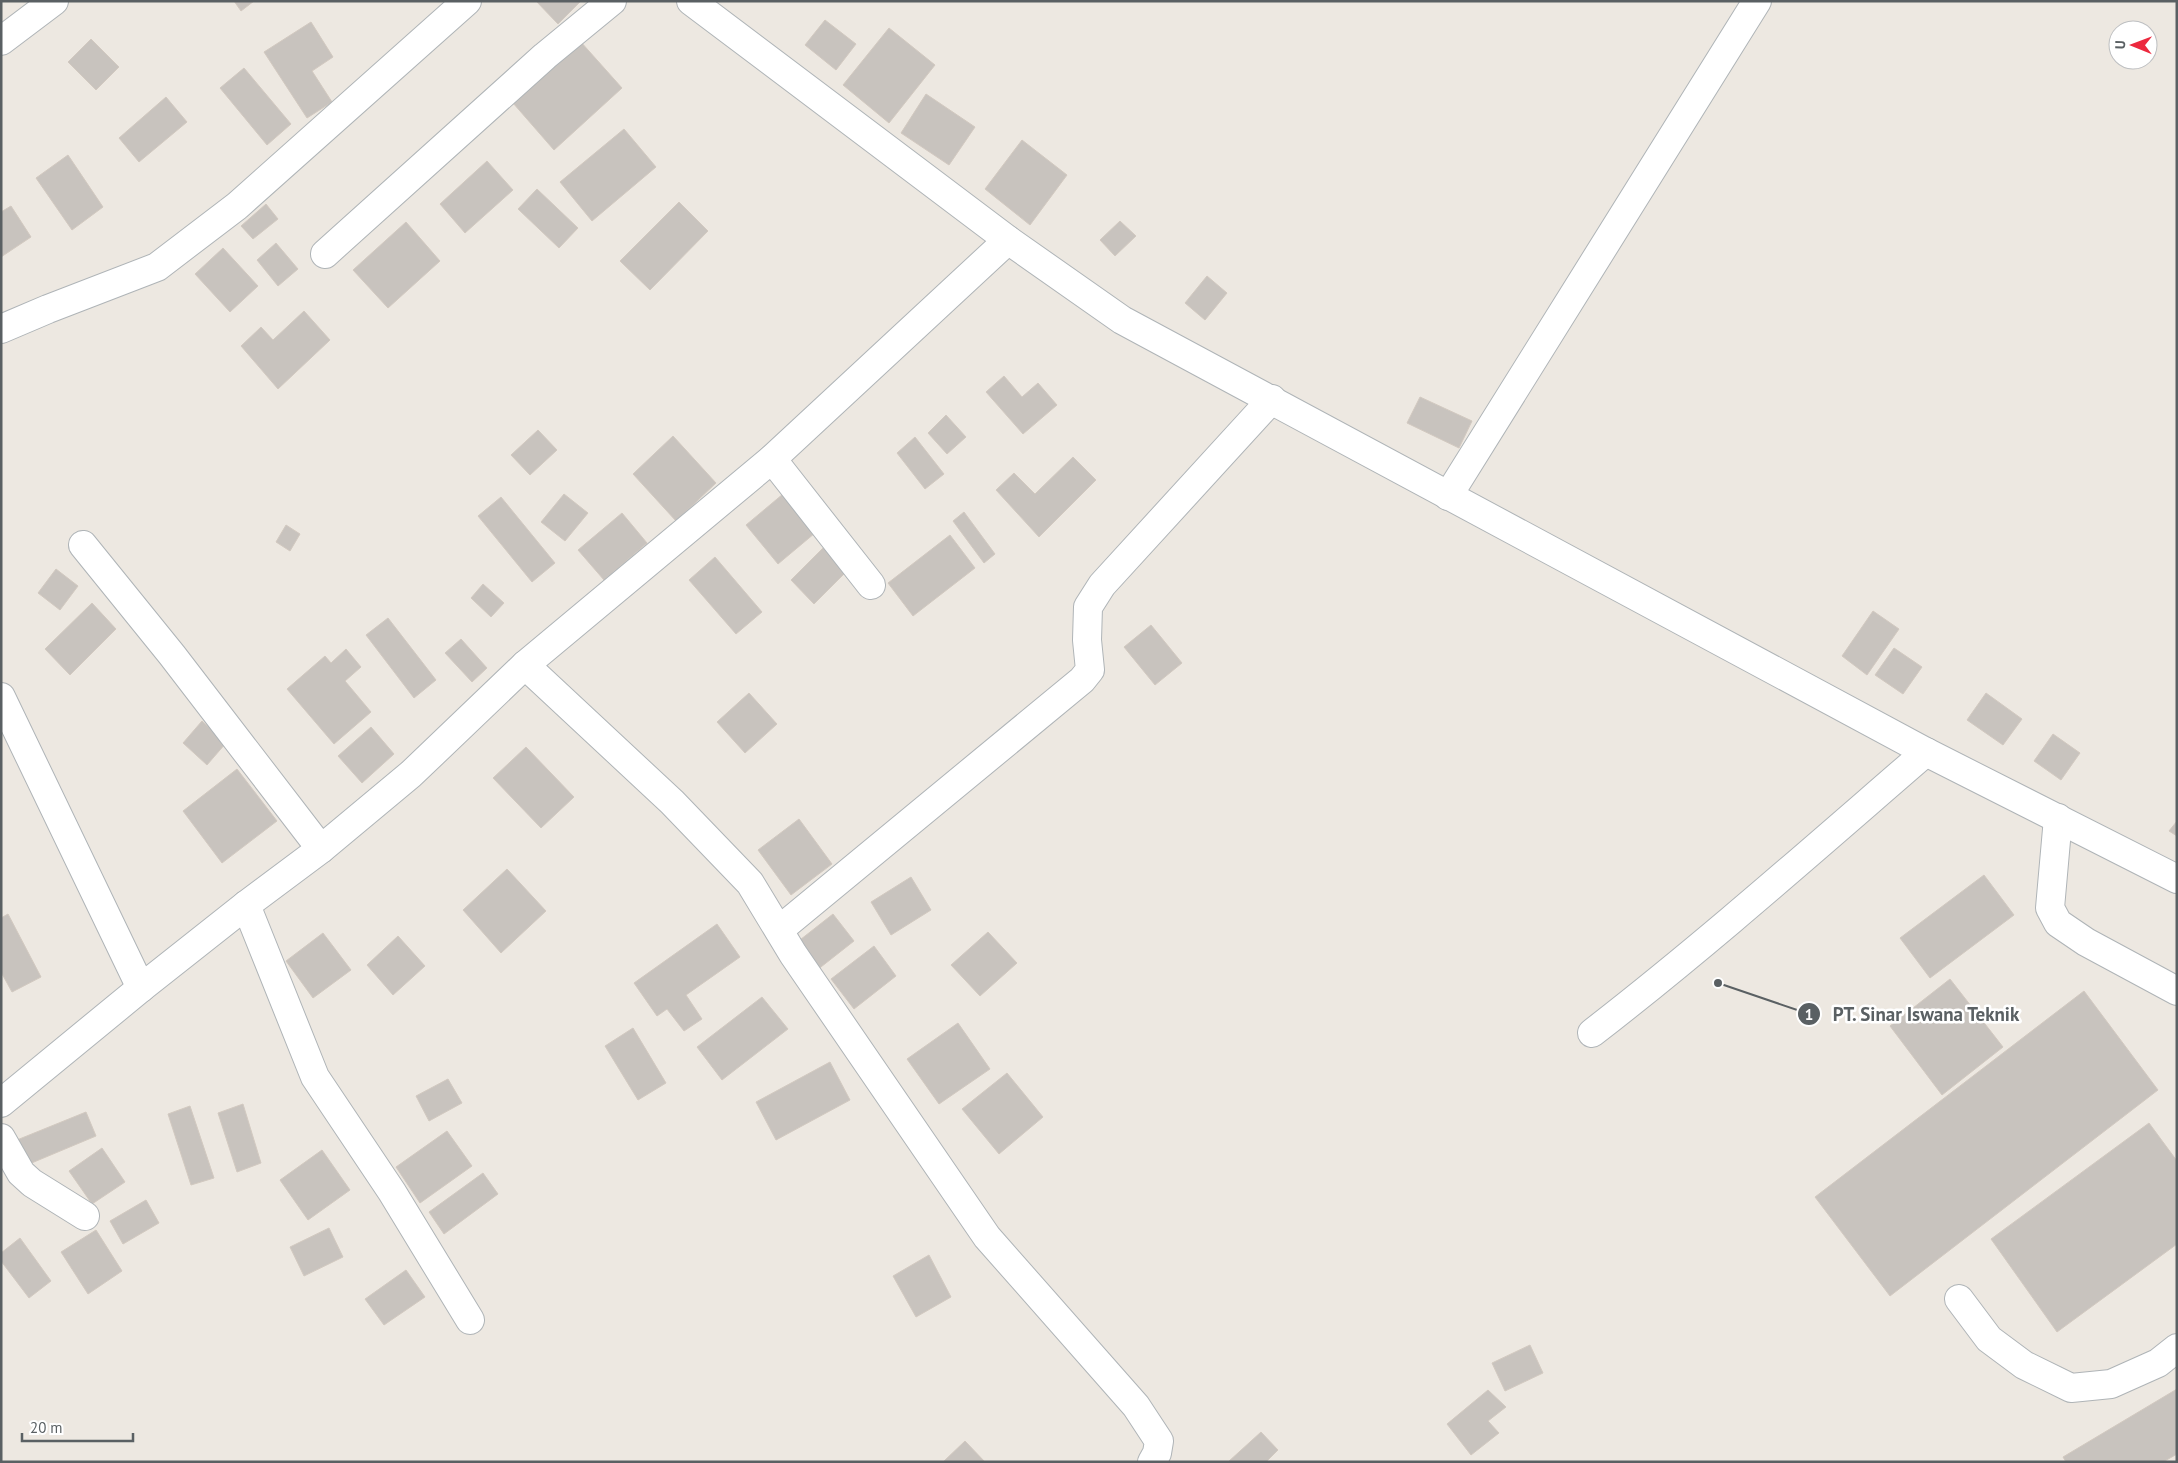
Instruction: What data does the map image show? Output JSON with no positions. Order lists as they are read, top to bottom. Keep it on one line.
{"places":["PT. Sinar Iswana Teknik"],"scale_bar":"20 m","north":"left"}
